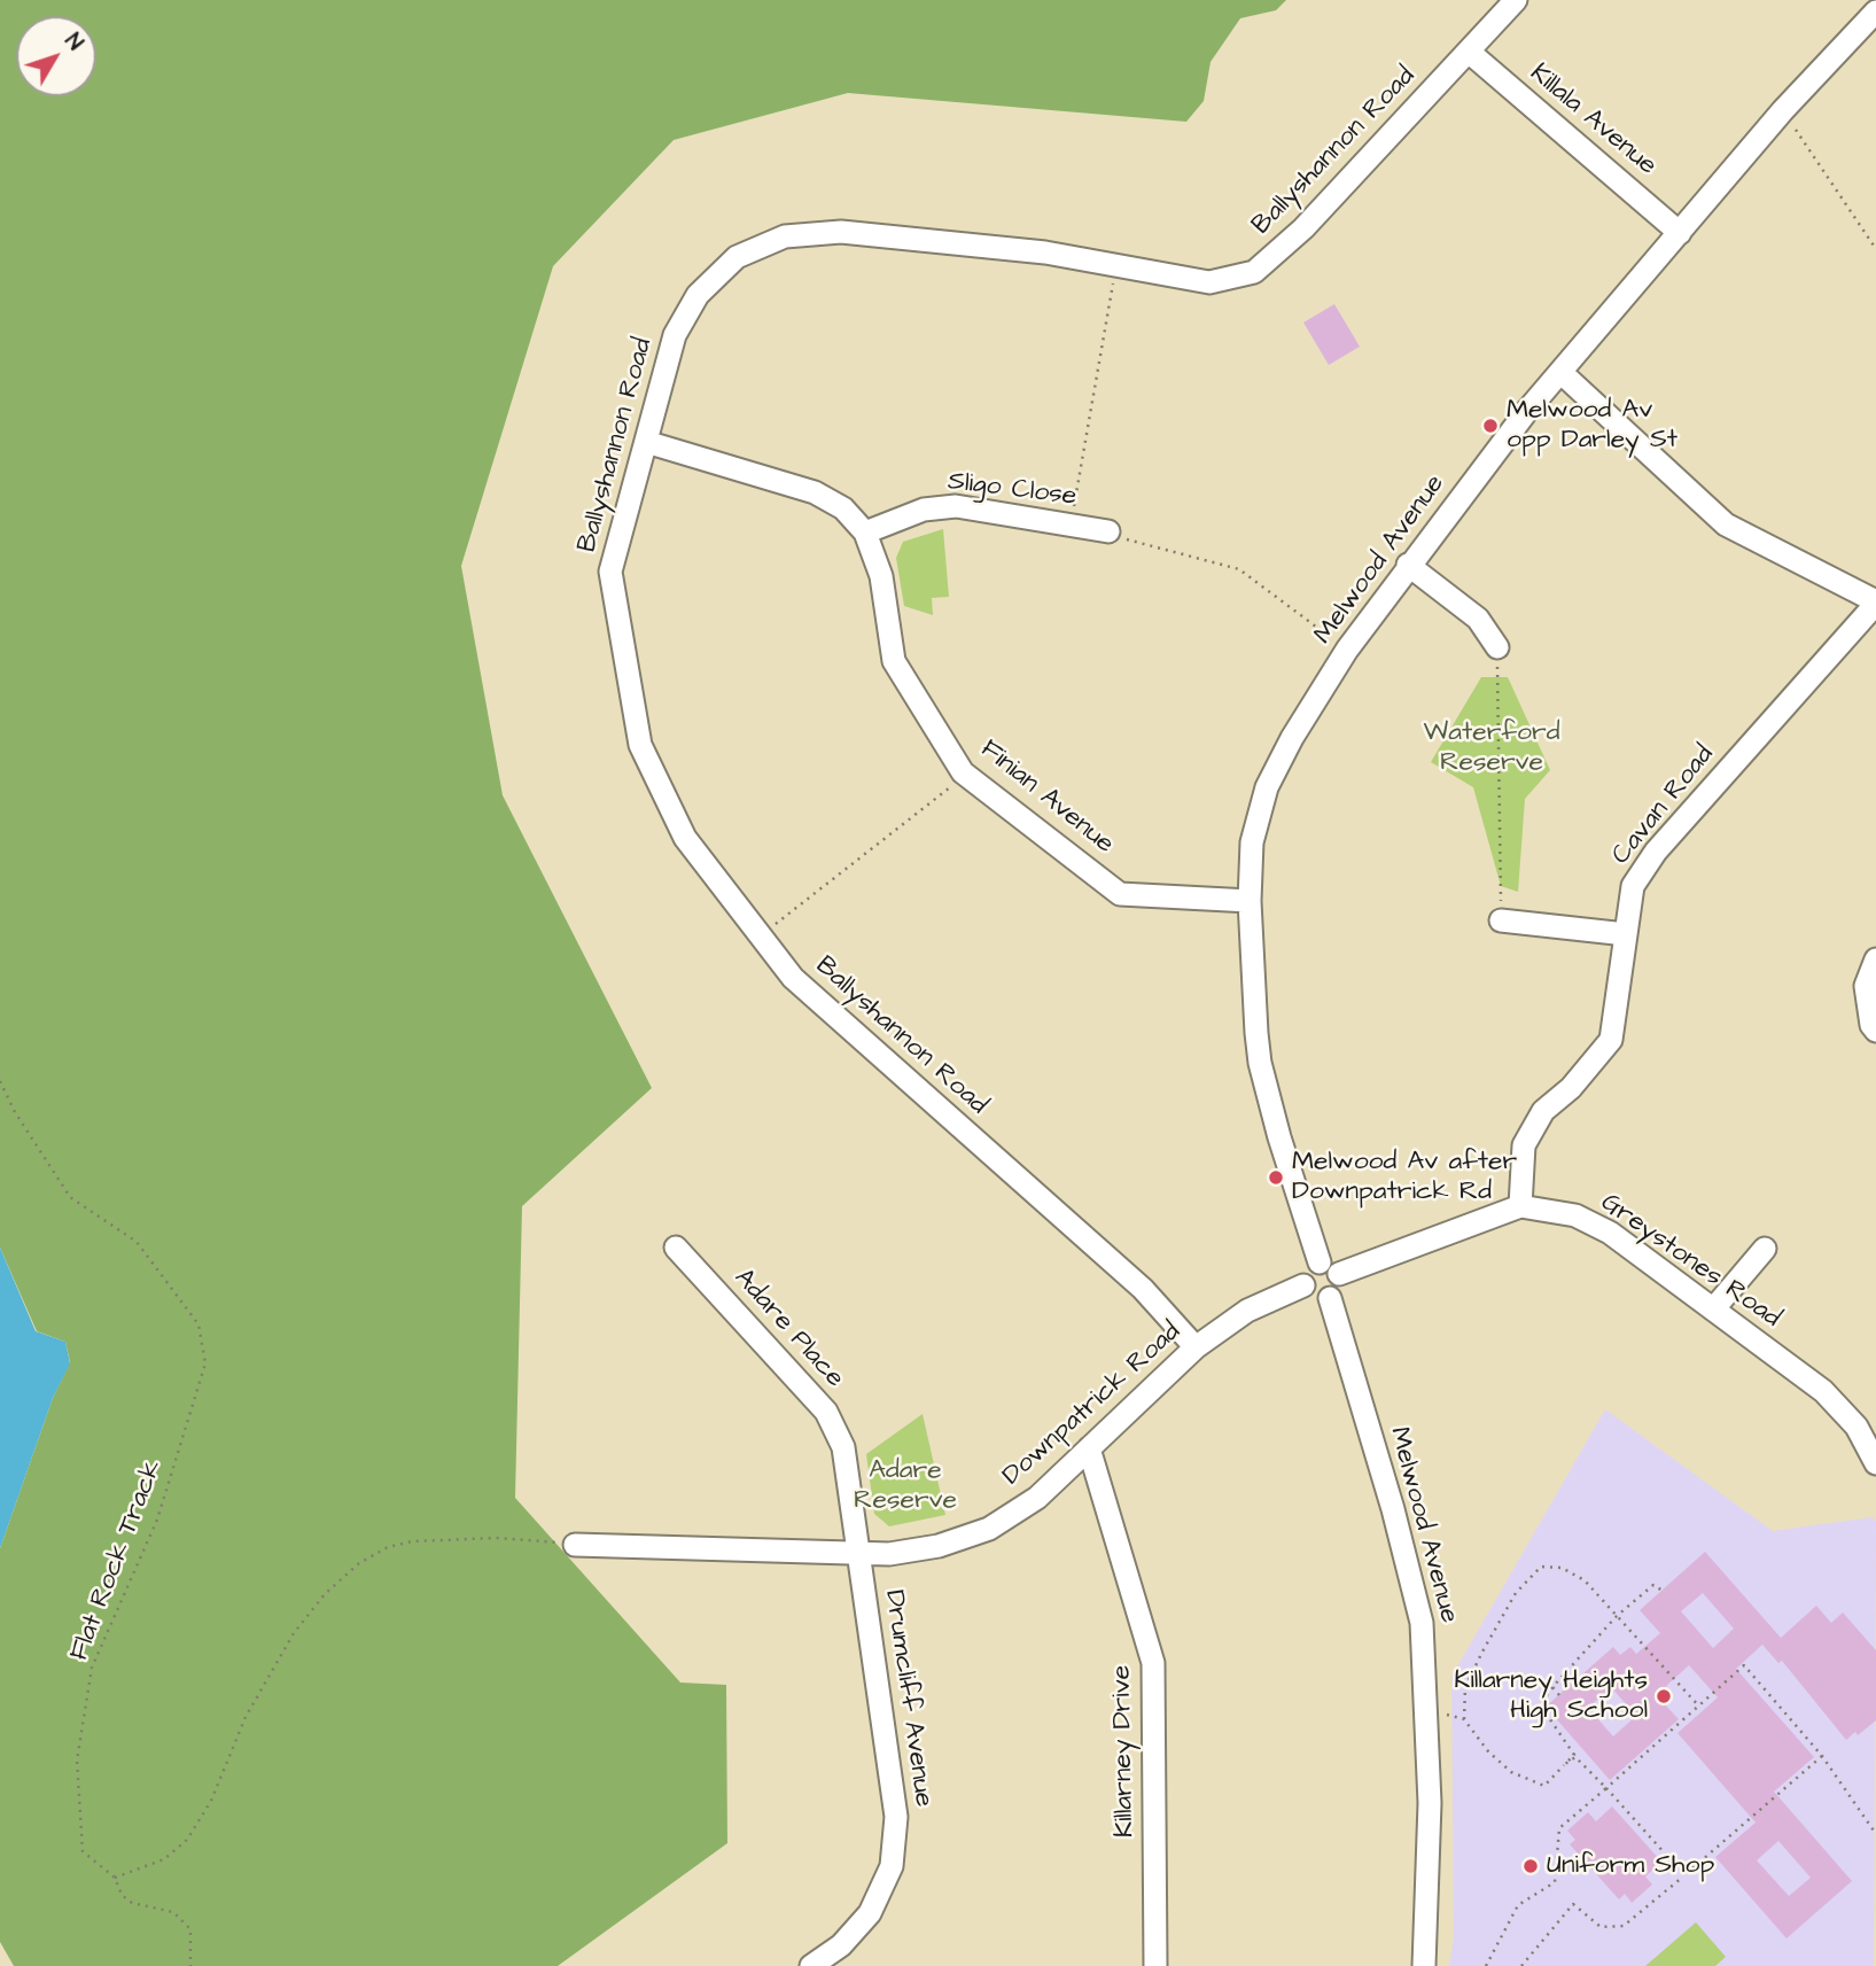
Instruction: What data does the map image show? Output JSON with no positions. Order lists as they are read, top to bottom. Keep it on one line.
{"streets":{"street":["Killala Avenue","Ballyshannon Road","Sligo Close","Melwood Avenue","Finian Avenue","Cavan Road","Greystones Road","Adare Place","Downpatrick Road","Drumcliff Avenue","Killarney Drive"],"path":["Flat Rock Track"]},"crossings":[["Killala Avenue","Ballyshannon Road"],["Killala Avenue","Melwood Avenue"],["Ballyshannon Road","Finian Avenue"],["Ballyshannon Road","Downpatrick Road"],["Sligo Close","Finian Avenue"],["Melwood Avenue","Finian Avenue"],["Melwood Avenue","Greystones Road"],["Melwood Avenue","Downpatrick Road"],["Cavan Road","Greystones Road"],["Greystones Road","Downpatrick Road"],["Adare Place","Downpatrick Road"],["Adare Place","Drumcliff Avenue"],["Downpatrick Road","Drumcliff Avenue"],["Downpatrick Road","Killarney Drive"]],"parks":["Waterford Reserve","Adare Reserve"],"places":["Melwood Av opp Darley St","Melwood Av after Downpatrick Rd","Killarney Heights High School","Uniform Shop"],"north":"top right"}
